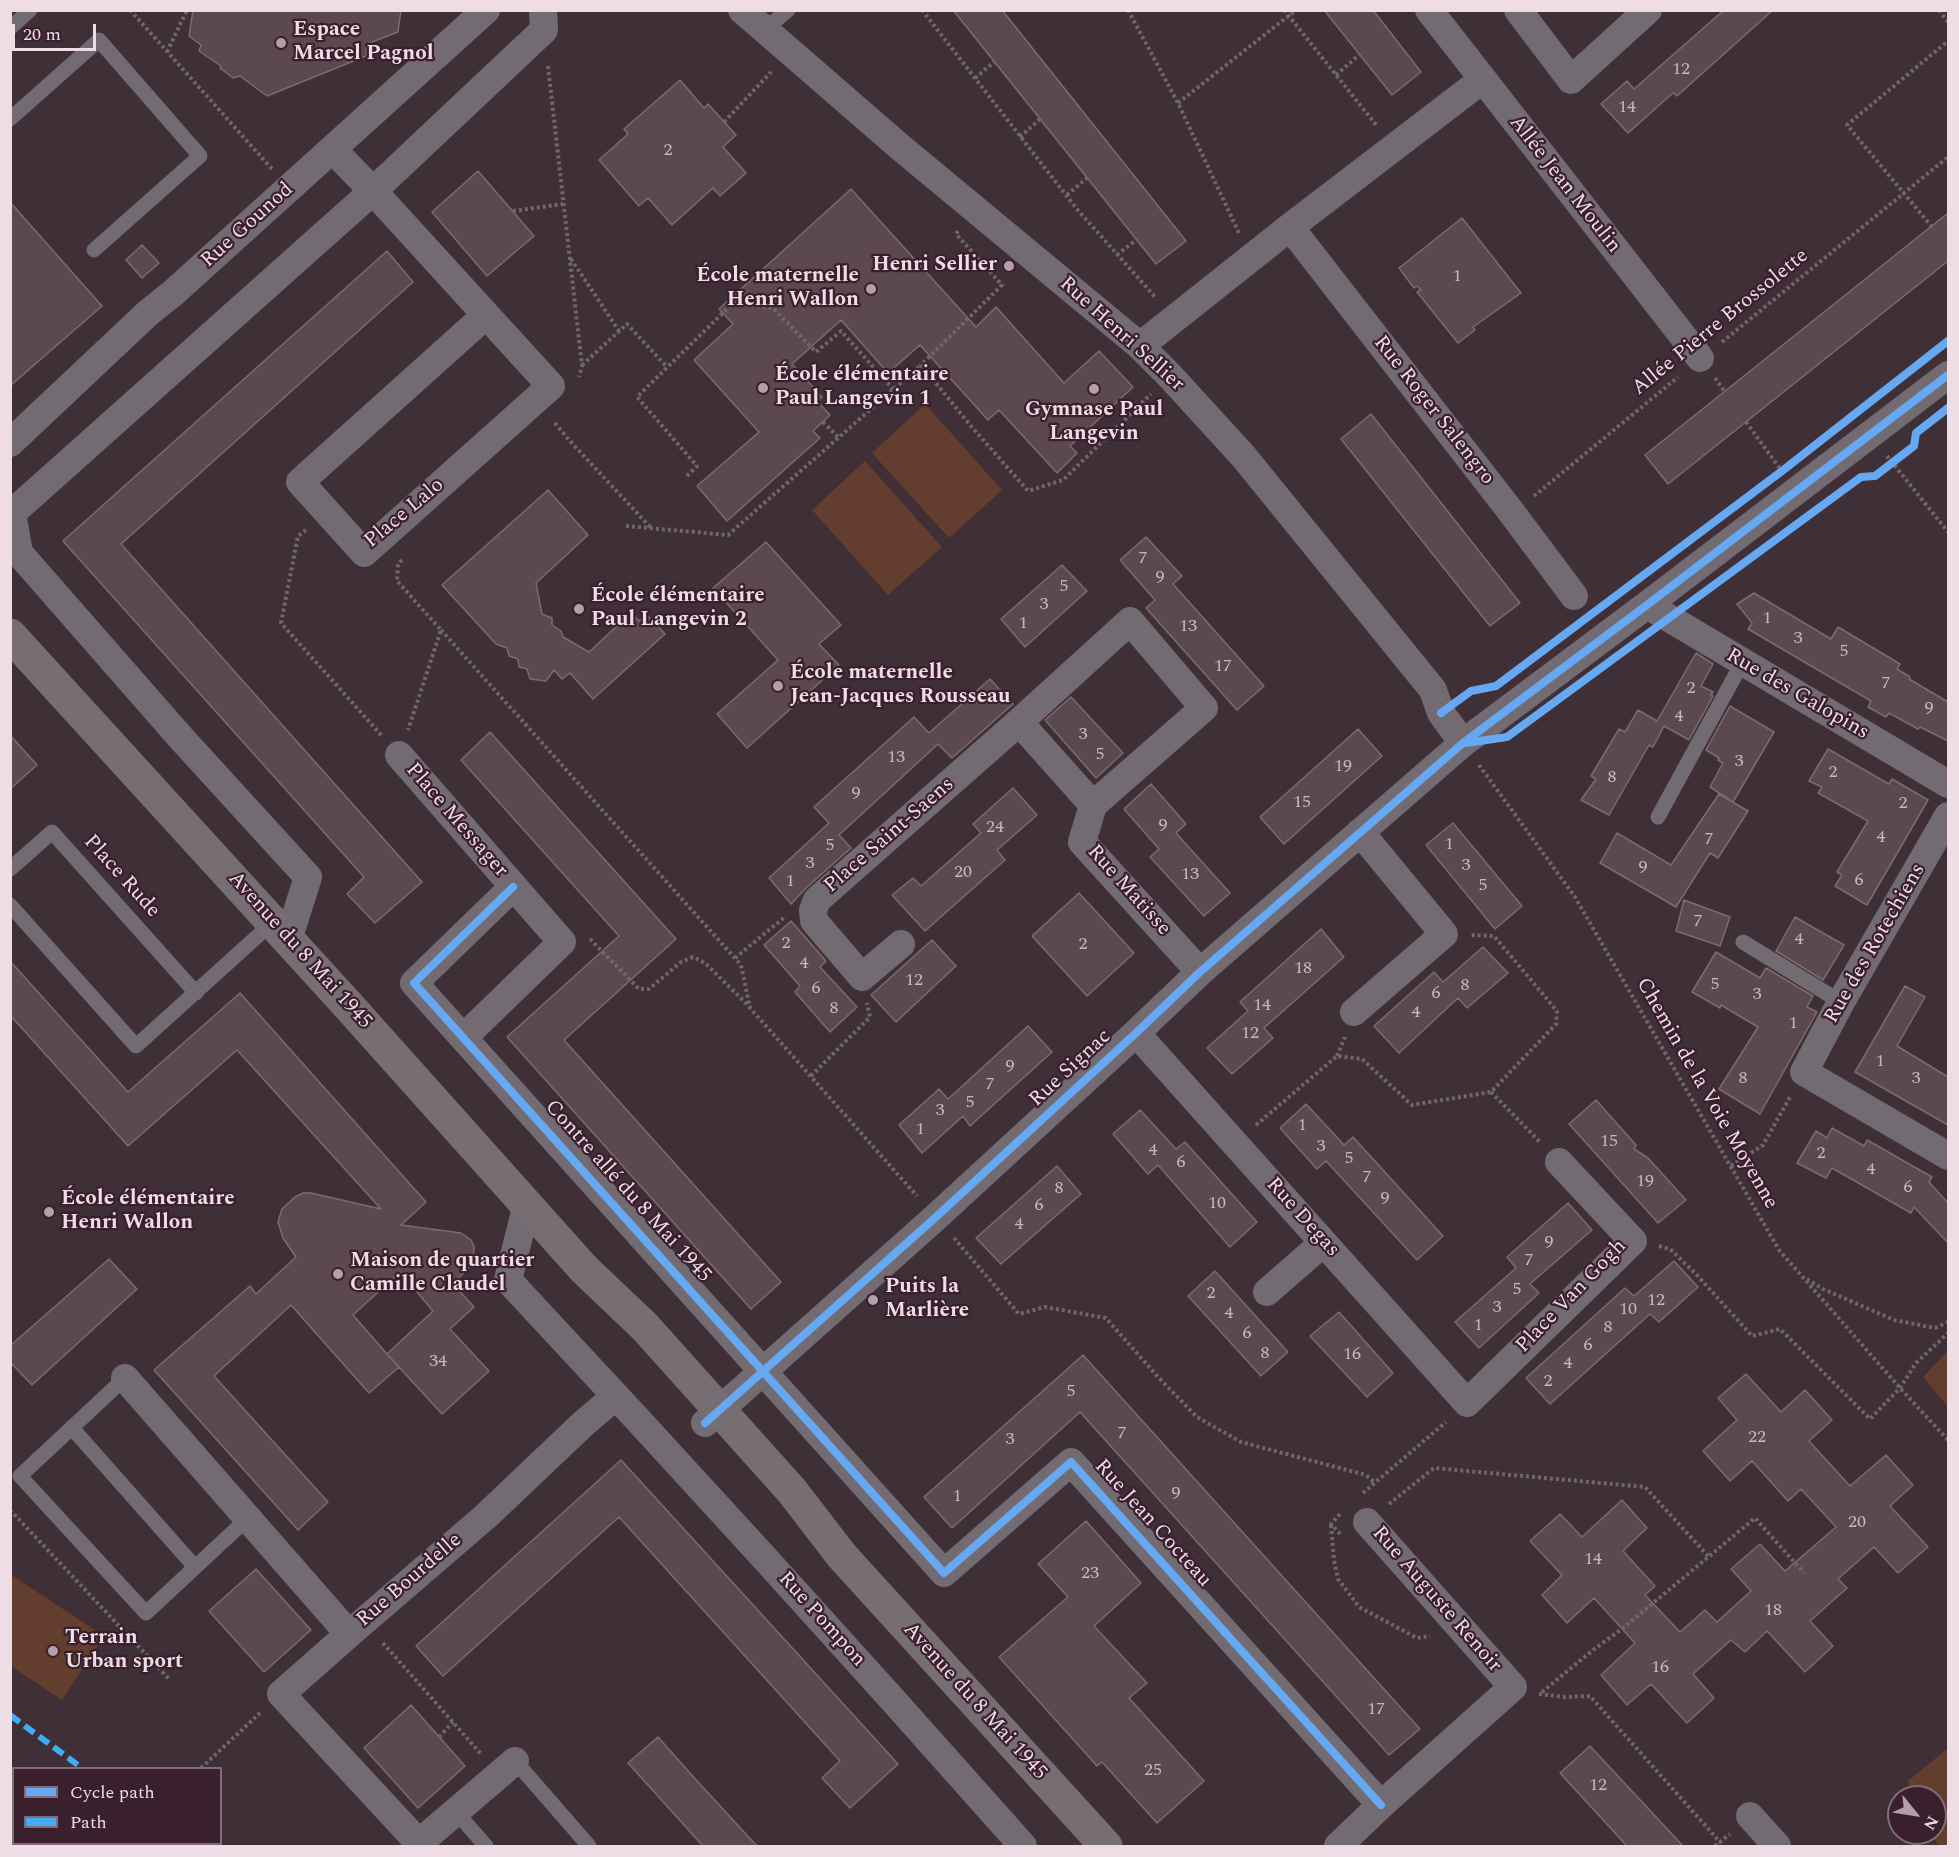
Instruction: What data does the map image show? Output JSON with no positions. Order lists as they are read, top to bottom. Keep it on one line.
{"streets":{"main road":["Avenue du 8 Mai 1945"],"street":["Allée Jean Moulin","Rue Gounod","Rue Henri Sellier","Rue Roger Salengro","Place Lalo","Rue des Galopins","Place Messager","Place Saint-Saens","Rue Matisse","Rue des Rotechiens","Rue Signac","Contre allé du 8 Mai 1945","Rue Degas","Place Van Gogh","Rue Jean Cocteau","Rue Bourdelle","Rue Auguste Renoir","Rue Pompon"],"lane":["Place Rude"],"path":["Allée Pierre Brossolette","Chemin de la Voie Moyenne"]},"crossings":[["Allée Jean Moulin","Allée Pierre Brossolette"],["Rue Gounod","Place Lalo"],["Allée Pierre Brossolette","Rue Roger Salengro"],["Rue Henri Sellier","Rue Signac"],["Rue Henri Sellier","Chemin de la Voie Moyenne"],["Rue des Galopins","Rue Signac"],["Place Messager","Contre allé du 8 Mai 1945"],["Place Saint-Saens","Rue Matisse"],["Rue Matisse","Rue Signac"],["Avenue du 8 Mai 1945","Rue Signac"],["Avenue du 8 Mai 1945","Rue Pompon"],["Rue Signac","Chemin de la Voie Moyenne"],["Rue Signac","Contre allé du 8 Mai 1945"],["Rue Signac","Rue Degas"],["Rue Signac","Rue Jean Cocteau"],["Contre allé du 8 Mai 1945","Rue Jean Cocteau"],["Rue Degas","Place Van Gogh"],["Rue Jean Cocteau","Rue Auguste Renoir"],["Rue Bourdelle","Rue Pompon"]],"places":["Espace Marcel Pagnol","Henri Sellier","École maternelle Henri Wallon","École élémentaire Paul Langevin 1","Gymnase Paul Langevin","École élémentaire Paul Langevin 2","École maternelle Jean-Jacques Rousseau","École élémentaire Henri Wallon","Maison de quartier Camille Claudel","Puits la Marlière","Terrain Urban sport"],"house_numbers":["12","14","2","1","7","9","5","3","1","1","13","3","5","17","7","2","9","4","3","5","13","3","19","2","8","9","15","2","9","24","4","7","1","5","3","3","9","20","13","6","1","5","7","4","2","2","4","18","12","5","8","6","6","3","14","8","4","1","12","1","9","8","3","7","5","3","1","1","15","3","4","2","5","6","4","7","19","6","8","9","10","6","4","9","7","5","2","12","3","10","4","1","8","6","6","8","16","34","4","2","5","7","22","3","9","1","20","14","23","18","16","17","25","12"],"legend":["Cycle path","Path"],"scale_bar":"20 m","north":"bottom right"}
